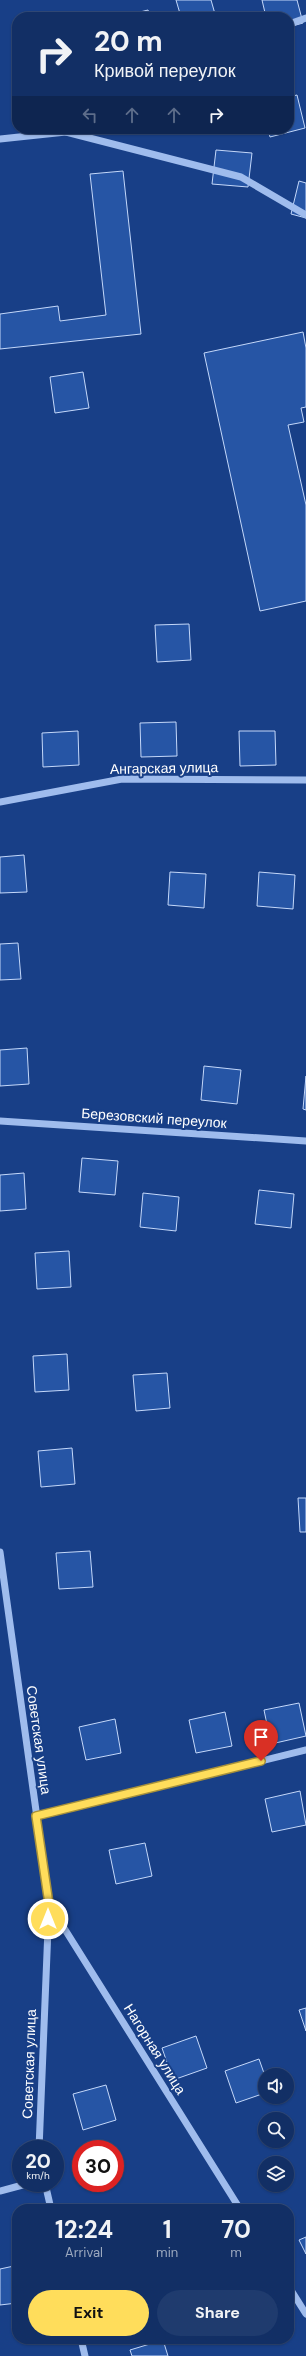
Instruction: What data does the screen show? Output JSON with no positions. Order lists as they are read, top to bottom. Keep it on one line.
{"streets":{"street":["Ангарская улица","Березовский переулок","Советская улица","Нагорная улица"]},"crossings":[["Советская улица","Нагорная улица"]],"page":{"turn":["20 m","Кривой переулок"],"speed":"20 km/h","limit":"30","eta":["12:24","Arrival","1","min","70","m"],"buttons":["Exit","Share"]}}
